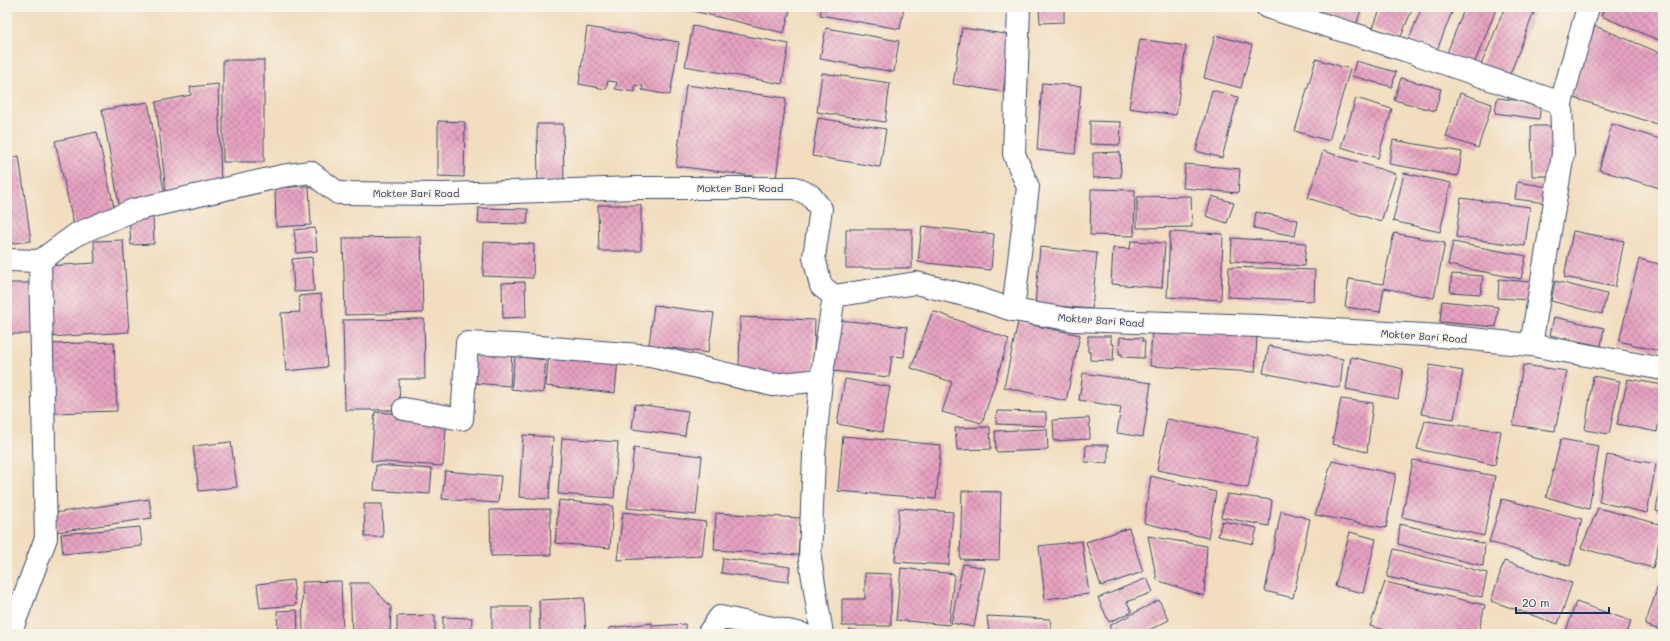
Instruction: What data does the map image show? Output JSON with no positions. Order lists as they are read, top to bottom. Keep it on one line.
{"streets":{"street":["Mokter Bari Road"]},"scale_bar":"20 m"}
